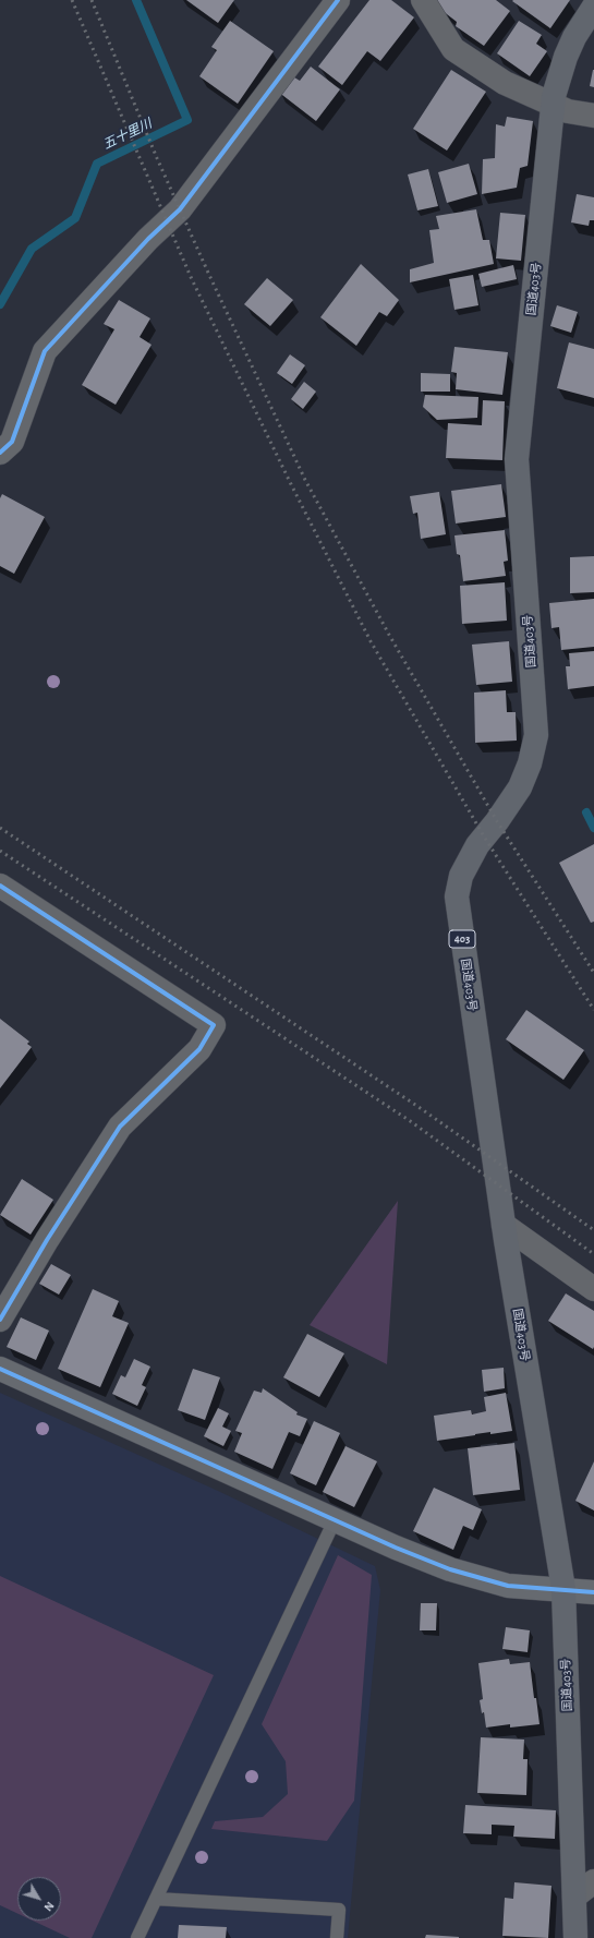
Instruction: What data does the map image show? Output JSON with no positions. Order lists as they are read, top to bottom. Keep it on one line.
{"streets":{"highway":["国道403号","403"]},"water":["五十里川"],"north":"bottom right"}
